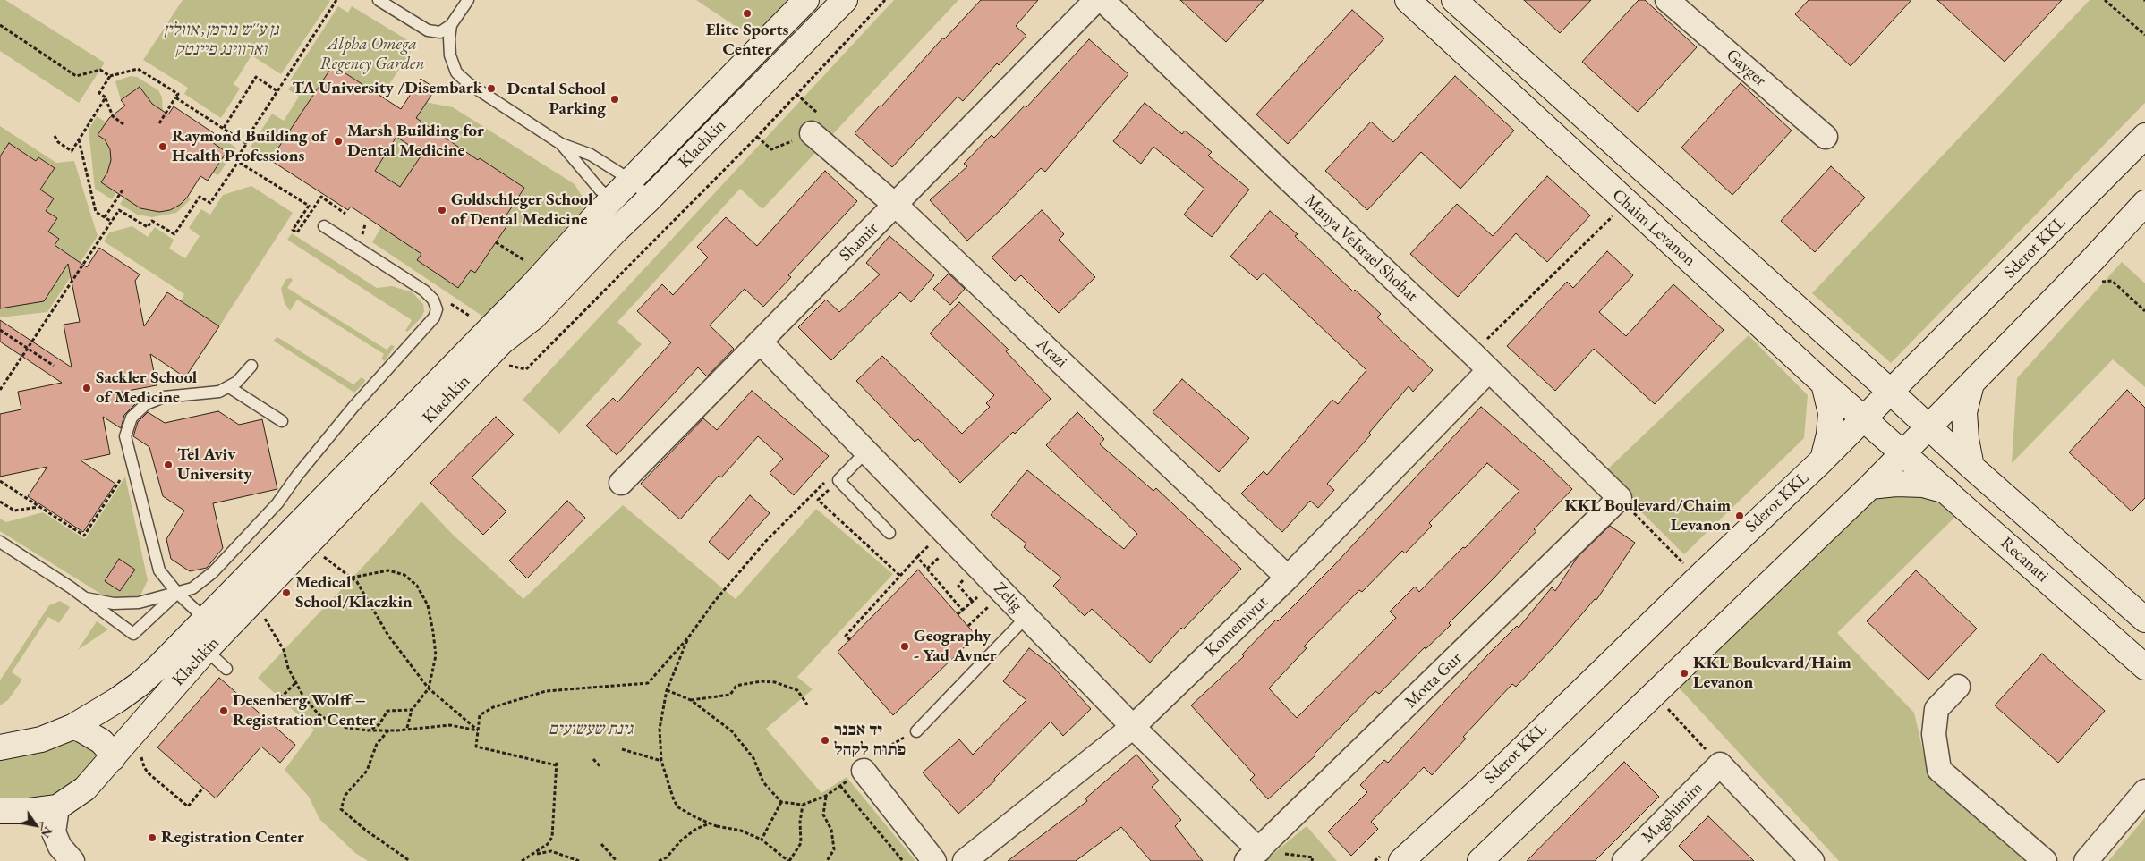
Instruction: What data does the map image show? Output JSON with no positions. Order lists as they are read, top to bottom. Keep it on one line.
{"streets":{"main road":["Klachkin","Chaim Levanon","Sderot KKL","Recanati"],"street":["Gayger","Shamir","Manya VeIsrael Shohat","Arazi","Zelig","Komemiyut","Motta Gur","Magshimim"]},"crossings":[["Chaim Levanon","Sderot KKL"],["Chaim Levanon","Recanati"],["Shamir","Arazi"],["Shamir","Zelig"],["Manya VeIsrael Shohat","Komemiyut"],["Manya VeIsrael Shohat","Motta Gur"],["Arazi","Komemiyut"],["Zelig","Komemiyut"],["Zelig","Motta Gur"]],"parks":["גן ע''ש נורמן, אוולין וארווינג פיינטק","Alpha Omega Regency Garden","גינת שעשועים"],"places":["Elite Sports Center","TA University /Disembark","Dental School Parking","Marsh Building for Dental Medicine","Raymond Building of Health Professions","Goldschleger School of Dental Medicine","Sackler School of Medicine","Tel Aviv University","KKL Boulevard/Chaim Levanon","Medical School/Klaczkin","Geography - Yad Avner","KKL Boulevard/Haim Levanon","Desenberg Wolff – Registration Center","יד אבנר פתוח לקהל","Registration Center"],"north":"bottom right"}
